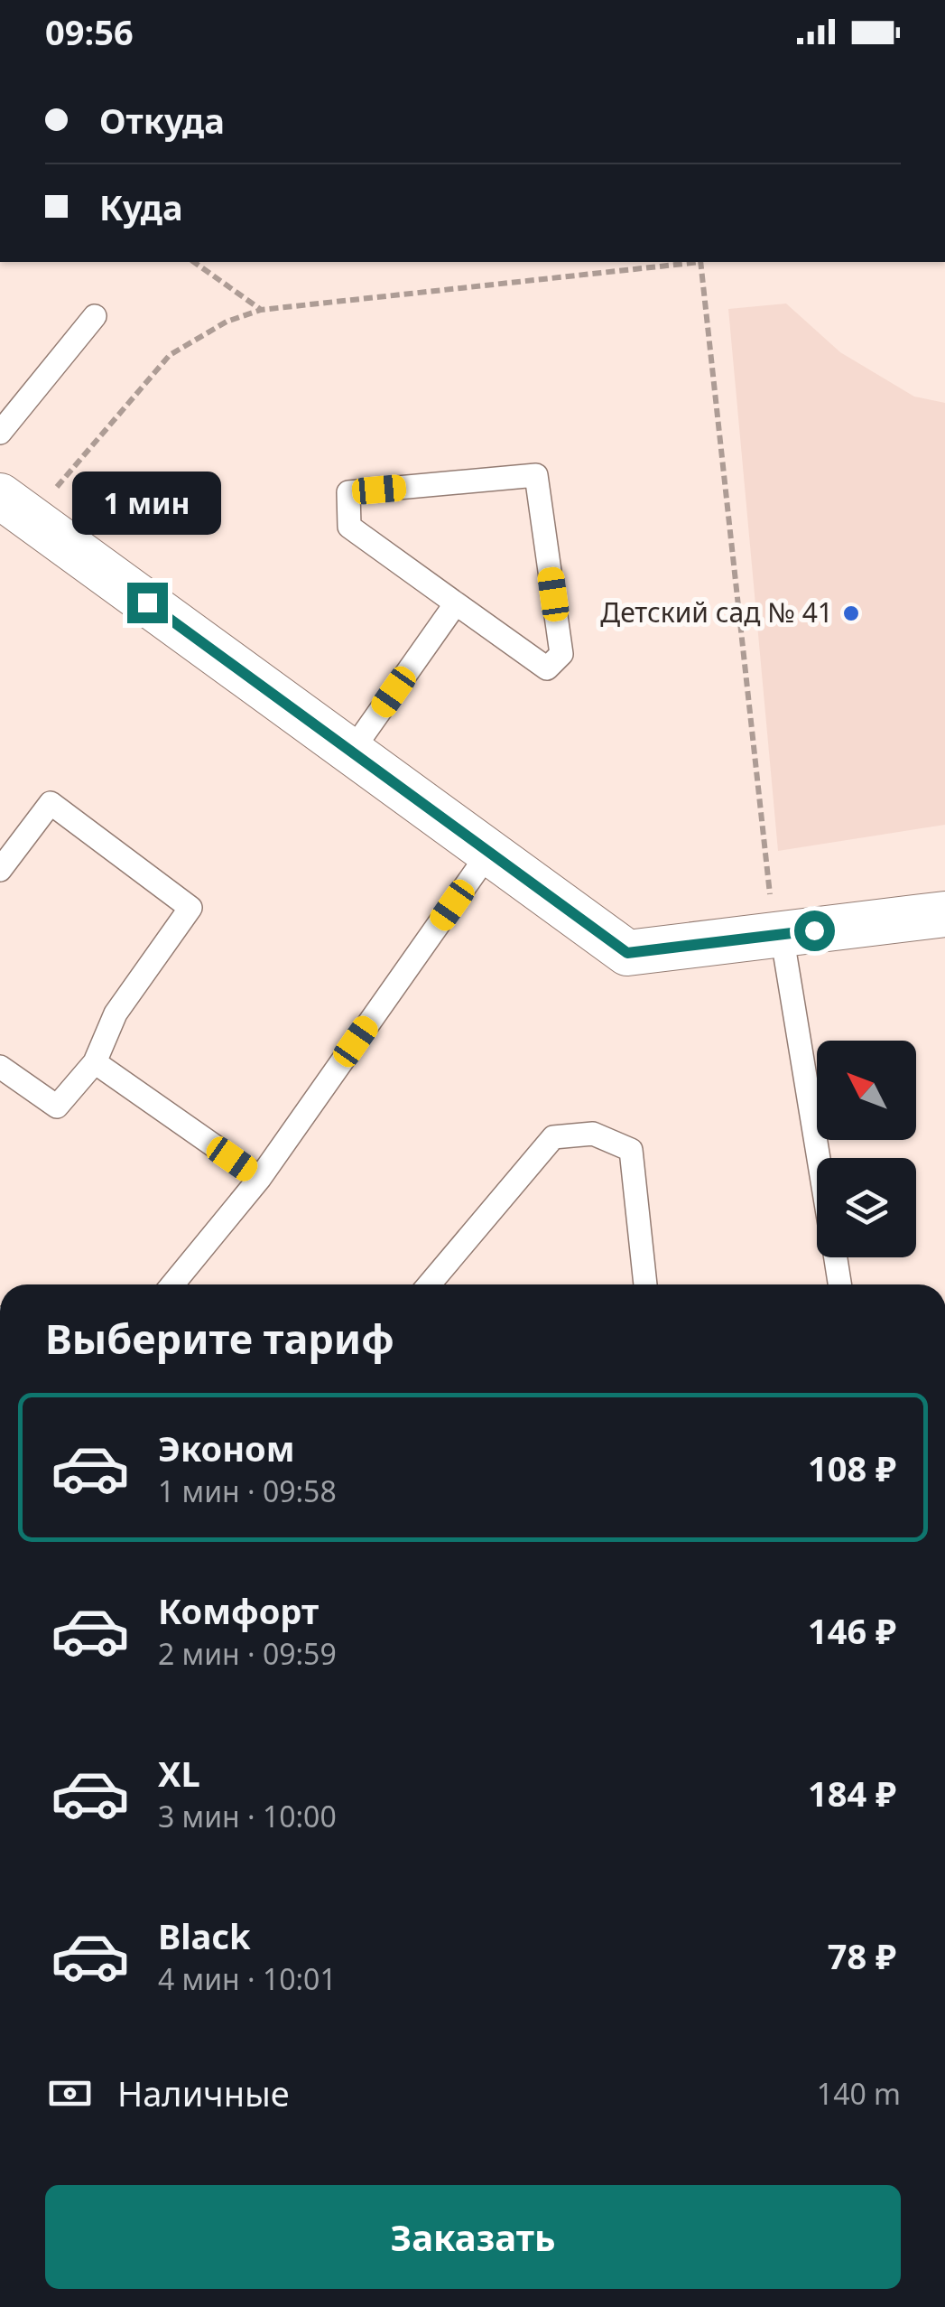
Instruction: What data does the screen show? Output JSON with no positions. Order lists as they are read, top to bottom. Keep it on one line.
{"places":["Детский сад № 41"],"north":"top left","page":{"status":"09:56","banner":["Откуда","Куда"],"bubble":"1 мин","heading":"Выберите тариф","list":[{"name":"Эконом","note":"1 мин · 09:58","value":"108 ₽"},{"name":"Комфорт","note":"2 мин · 09:59","value":"146 ₽"},{"name":"XL","note":"3 мин · 10:00","value":"184 ₽"},{"name":"Black","note":"4 мин · 10:01","value":"78 ₽"}],"pay":["Наличные","140 m"],"buttons":"Заказать"}}
